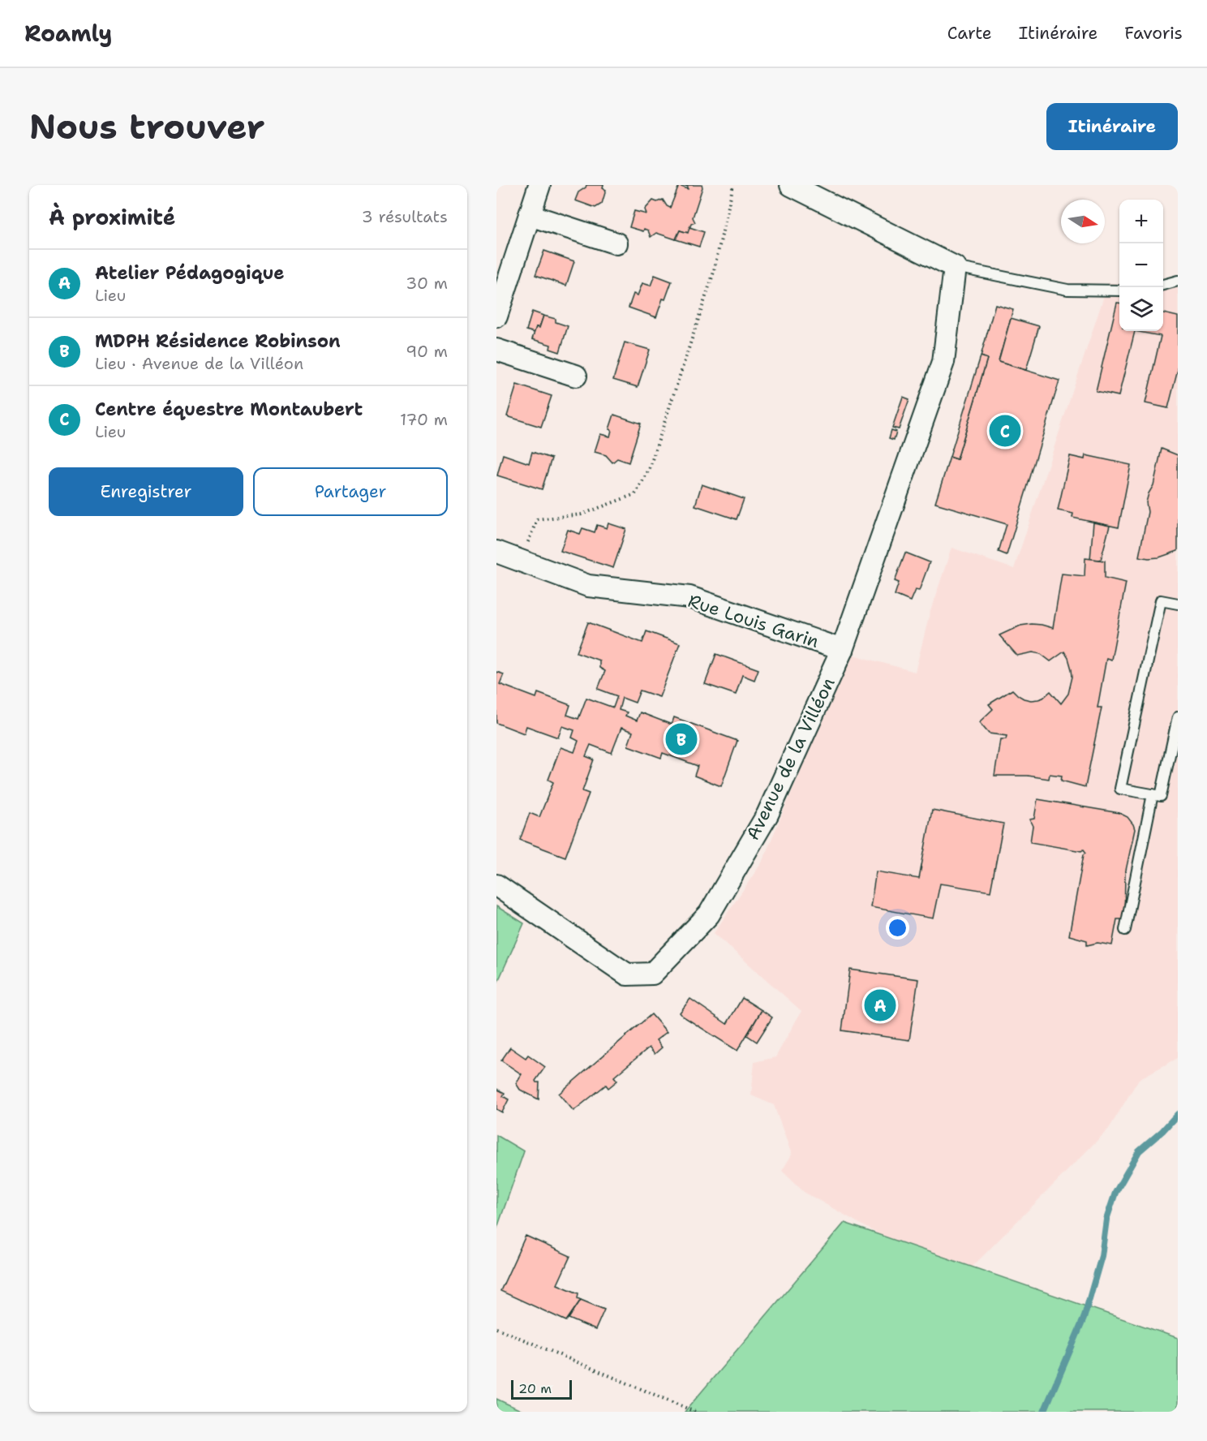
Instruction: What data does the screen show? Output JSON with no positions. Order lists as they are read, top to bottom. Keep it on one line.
{"streets":{"street":["Rue Louis Garin","Avenue de la Villéon"]},"crossings":[["Rue Louis Garin","Avenue de la Villéon"]],"scale_bar":"20 m","north":"right","page":{"header":"Roamly","nav":["Carte","Itinéraire","Favoris"],"buttons":["Itinéraire",["Enregistrer","Partager"]],"title":"Nous trouver","heading":["À proximité","3 résultats"],"map_buttons":["+","−"],"list":[{"mark":"A","name":"Atelier Pédagogique","note":"Lieu","value":"30 m"},{"mark":"B","name":"MDPH Résidence Robinson","note":"Lieu · Avenue de la Villéon","value":"90 m"},{"mark":"C","name":"Centre équestre Montaubert","note":"Lieu","value":"170 m"}],"pins":["C","B","A"],"scale":"20 m"}}
